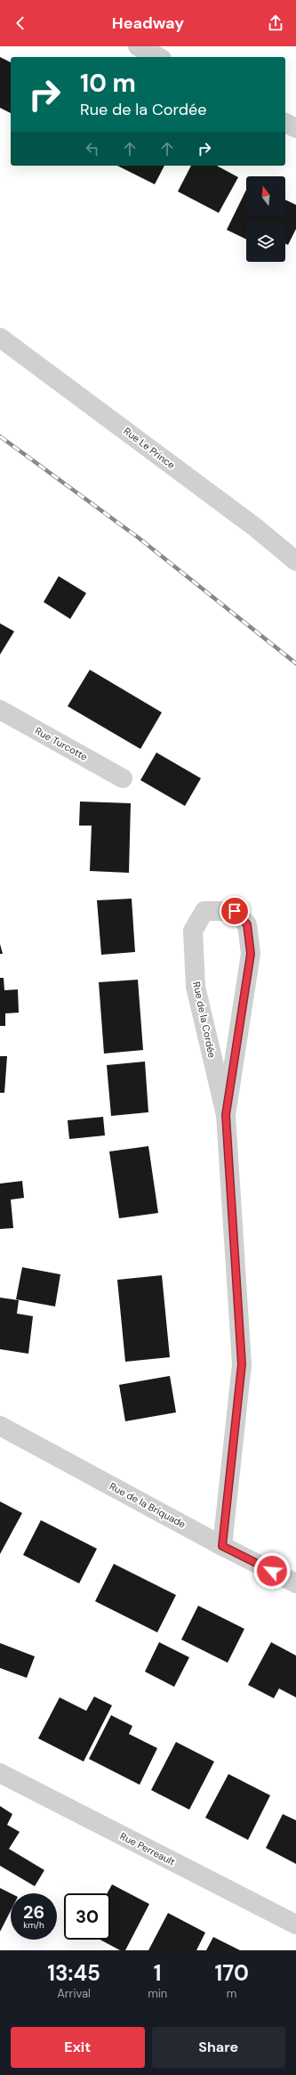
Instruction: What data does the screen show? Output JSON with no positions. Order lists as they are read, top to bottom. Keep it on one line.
{"streets":{"street":["Rue Le Prince","Rue Turcotte","Rue de la Cordée","Rue de la Briquade","Rue Perreault"]},"crossings":[["Rue de la Cordée","Rue de la Briquade"]],"north":"top","page":{"header":"Headway","turn":["10 m","Rue de la Cordée"],"speed":"26 km/h","limit":"30","eta":["13:45","Arrival","1","min","170","m"],"buttons":["Exit","Share"]}}
